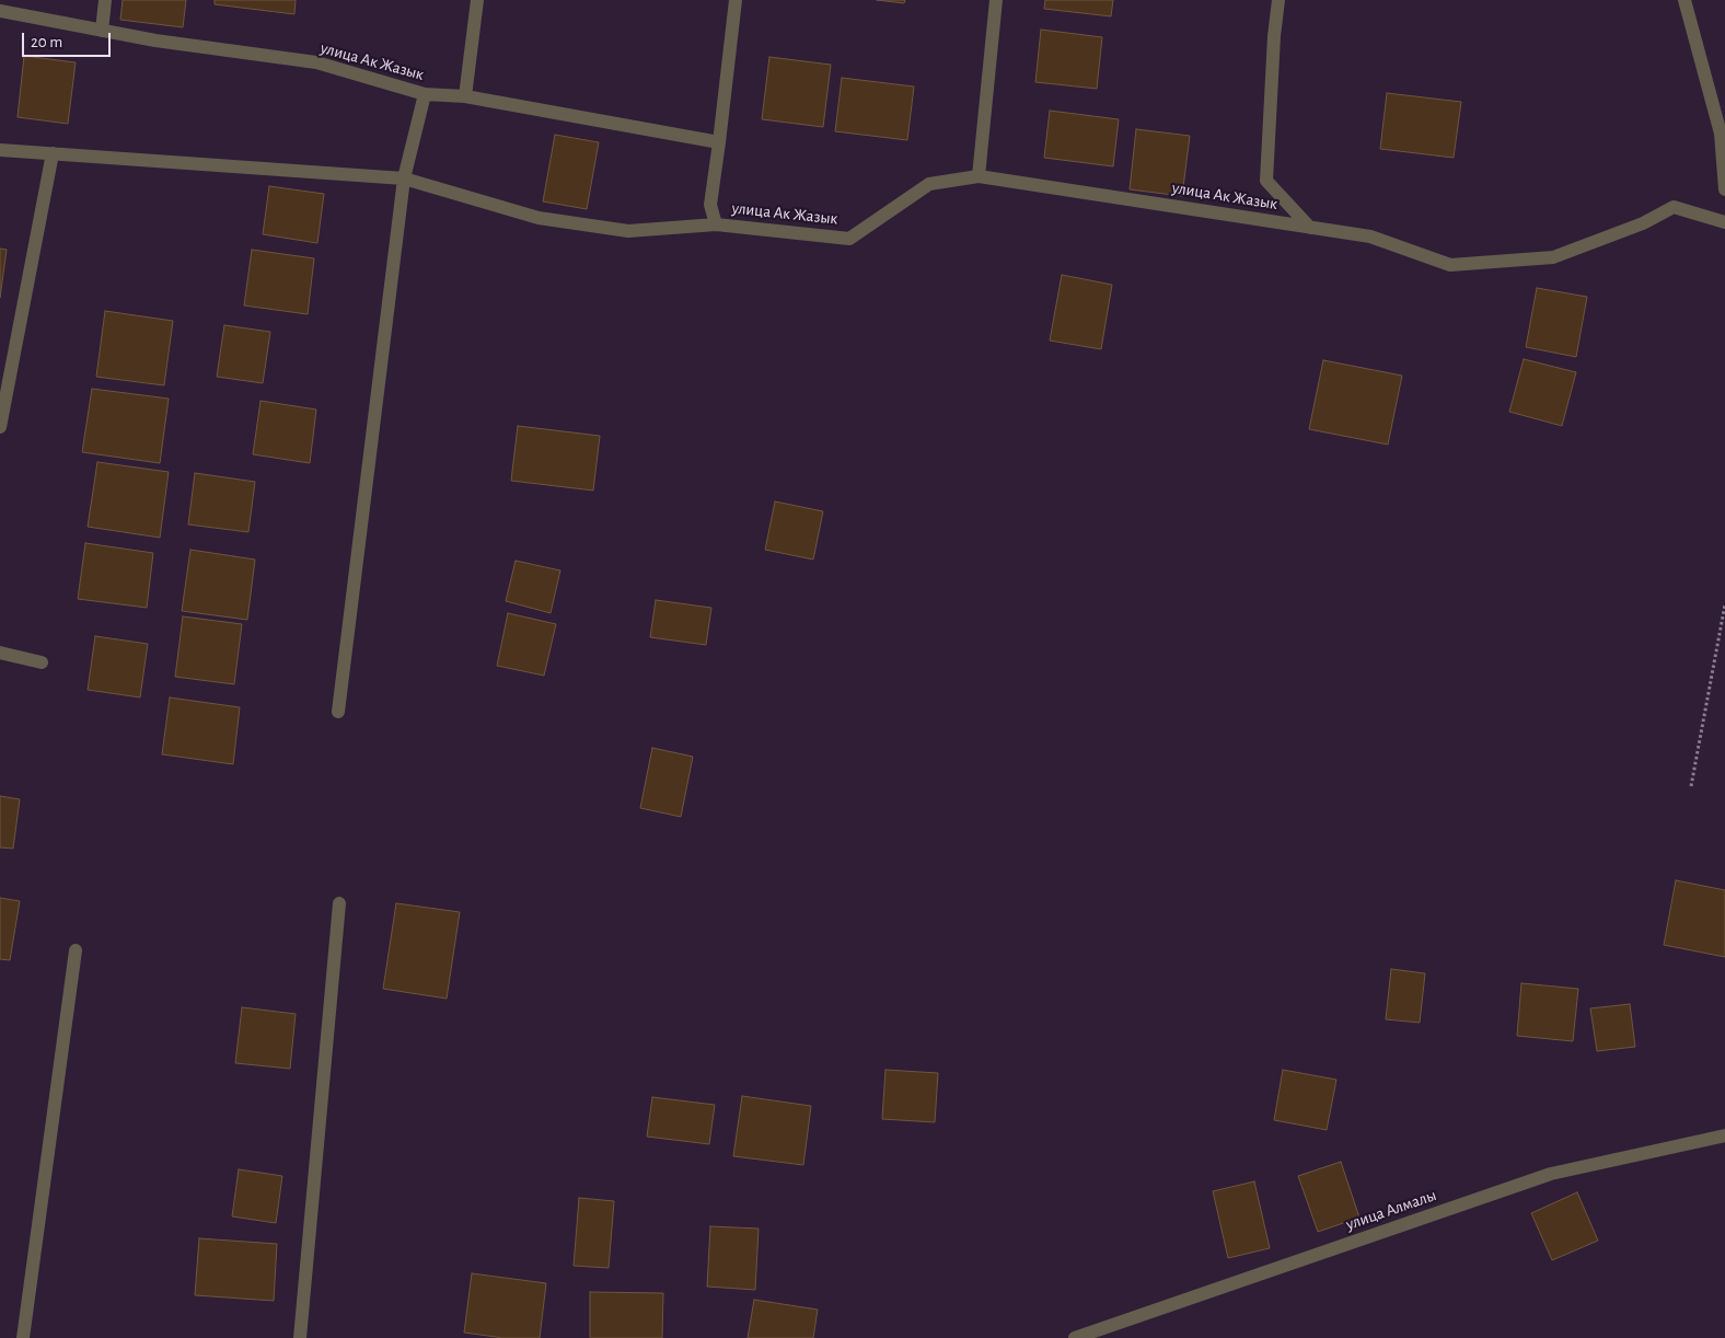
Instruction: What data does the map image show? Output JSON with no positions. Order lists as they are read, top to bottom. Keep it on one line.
{"streets":{"street":["улица Ак Жазык","улица Алмалы"]},"scale_bar":"20 m"}
